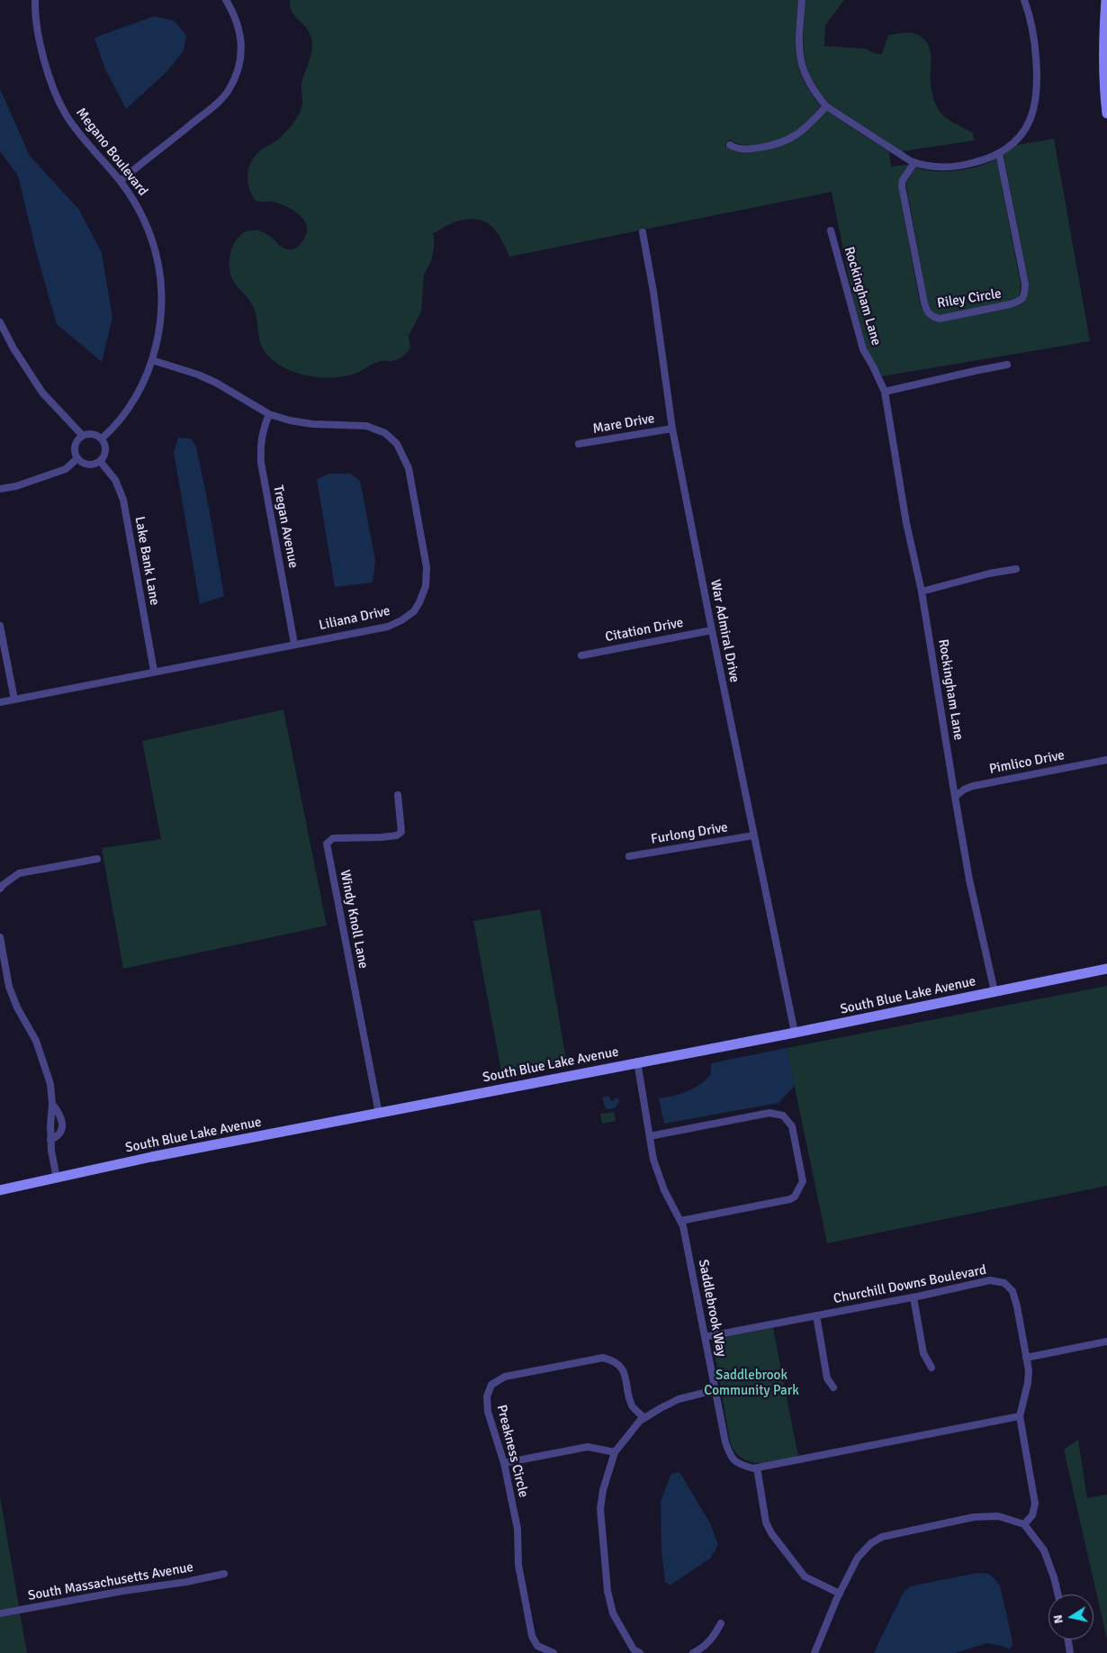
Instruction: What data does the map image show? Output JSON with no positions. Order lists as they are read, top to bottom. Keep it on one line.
{"streets":{"main road":["South Blue Lake Avenue"],"street":["Megano Boulevard","Rockingham Lane","Riley Circle","Mare Drive","Tregan Avenue","Lake Bank Lane","Liliana Drive","Citation Drive","War Admiral Drive","Pimlico Drive","Furlong Drive","Windy Knoll Lane","Churchill Downs Boulevard","Saddlebrook Way","Preakness Circle","South Massachusetts Avenue"]},"crossings":[["Megano Boulevard","Lake Bank Lane"],["Megano Boulevard","Liliana Drive"],["Rockingham Lane","Pimlico Drive"],["Rockingham Lane","South Blue Lake Avenue"],["Mare Drive","War Admiral Drive"],["Tregan Avenue","Liliana Drive"],["Lake Bank Lane","Liliana Drive"],["Citation Drive","War Admiral Drive"],["War Admiral Drive","Furlong Drive"],["War Admiral Drive","South Blue Lake Avenue"],["Windy Knoll Lane","South Blue Lake Avenue"],["South Blue Lake Avenue","Saddlebrook Way"],["Churchill Downs Boulevard","Saddlebrook Way"]],"parks":["Saddlebrook Community Park"],"north":"left"}
